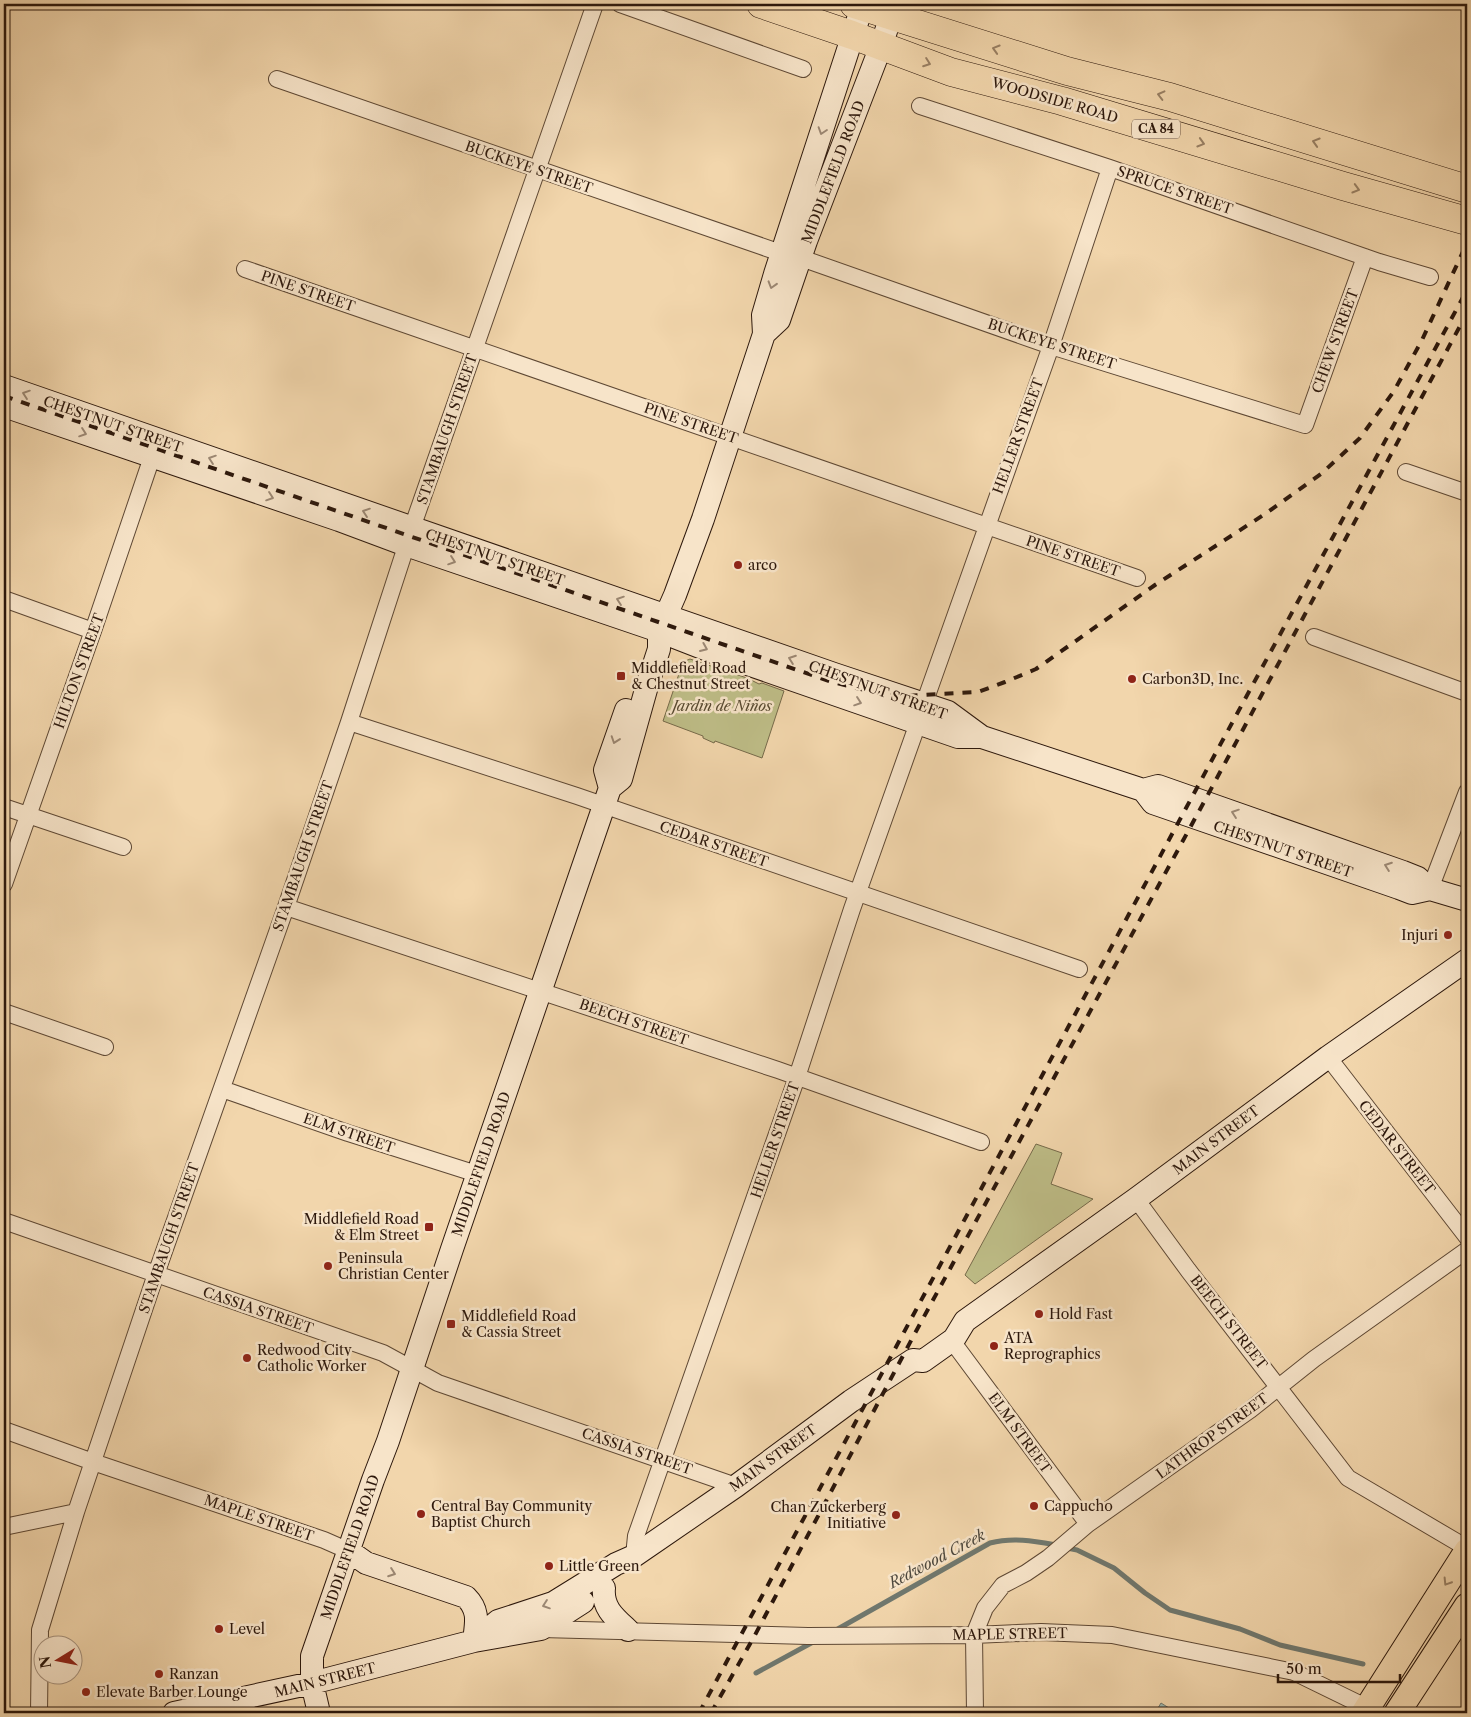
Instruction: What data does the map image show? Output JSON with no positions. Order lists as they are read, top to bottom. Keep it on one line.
{"streets":{"highway":["WOODSIDE ROAD","CA 84"],"street":["BUCKEYE STREET","MIDDLEFIELD ROAD","SPRUCE STREET","PINE STREET","CHEW STREET","CHESTNUT STREET","STAMBAUGH STREET","HELLER STREET","HILTON STREET","CEDAR STREET","BEECH STREET","ELM STREET","MAIN STREET","CASSIA STREET","LATHROP STREET","MAPLE STREET"]},"crossings":[["WOODSIDE ROAD","MIDDLEFIELD ROAD"],["CA 84","MIDDLEFIELD ROAD"],["BUCKEYE STREET","MIDDLEFIELD ROAD"],["BUCKEYE STREET","CHEW STREET"],["BUCKEYE STREET","STAMBAUGH STREET"],["BUCKEYE STREET","HELLER STREET"],["MIDDLEFIELD ROAD","PINE STREET"],["MIDDLEFIELD ROAD","CHESTNUT STREET"],["MIDDLEFIELD ROAD","CEDAR STREET"],["MIDDLEFIELD ROAD","BEECH STREET"],["MIDDLEFIELD ROAD","ELM STREET"],["MIDDLEFIELD ROAD","MAIN STREET"],["MIDDLEFIELD ROAD","CASSIA STREET"],["MIDDLEFIELD ROAD","MAPLE STREET"],["SPRUCE STREET","CHEW STREET"],["SPRUCE STREET","HELLER STREET"],["PINE STREET","STAMBAUGH STREET"],["PINE STREET","HELLER STREET"],["CHESTNUT STREET","STAMBAUGH STREET"],["CHESTNUT STREET","HELLER STREET"],["CHESTNUT STREET","HILTON STREET"],["STAMBAUGH STREET","CEDAR STREET"],["STAMBAUGH STREET","BEECH STREET"],["STAMBAUGH STREET","ELM STREET"],["STAMBAUGH STREET","CASSIA STREET"],["STAMBAUGH STREET","MAPLE STREET"],["HELLER STREET","CEDAR STREET"],["HELLER STREET","BEECH STREET"],["HELLER STREET","MAIN STREET"],["HELLER STREET","CASSIA STREET"],["CEDAR STREET","MAIN STREET"],["BEECH STREET","MAIN STREET"],["BEECH STREET","LATHROP STREET"],["ELM STREET","MAIN STREET"],["ELM STREET","LATHROP STREET"],["MAIN STREET","CASSIA STREET"],["MAIN STREET","MAPLE STREET"],["LATHROP STREET","MAPLE STREET"]],"water":["Redwood Creek"],"parks":["Jardin de Niños"],"places":{"other":["arco","Carbon3D, Inc.","Injuri","Peninsula Christian Center","Hold Fast","ATA Reprographics","Redwood City Catholic Worker","Cappucho","Central Bay Community Baptist Church","Chan Zuckerberg Initiative","Little Green","Level","Ranzan","Elevate Barber Lounge"],"transit":["Middlefield Road & Chestnut Street","Middlefield Road & Elm Street","Middlefield Road & Cassia Street"]},"scale_bar":"50 m","north":"left"}
